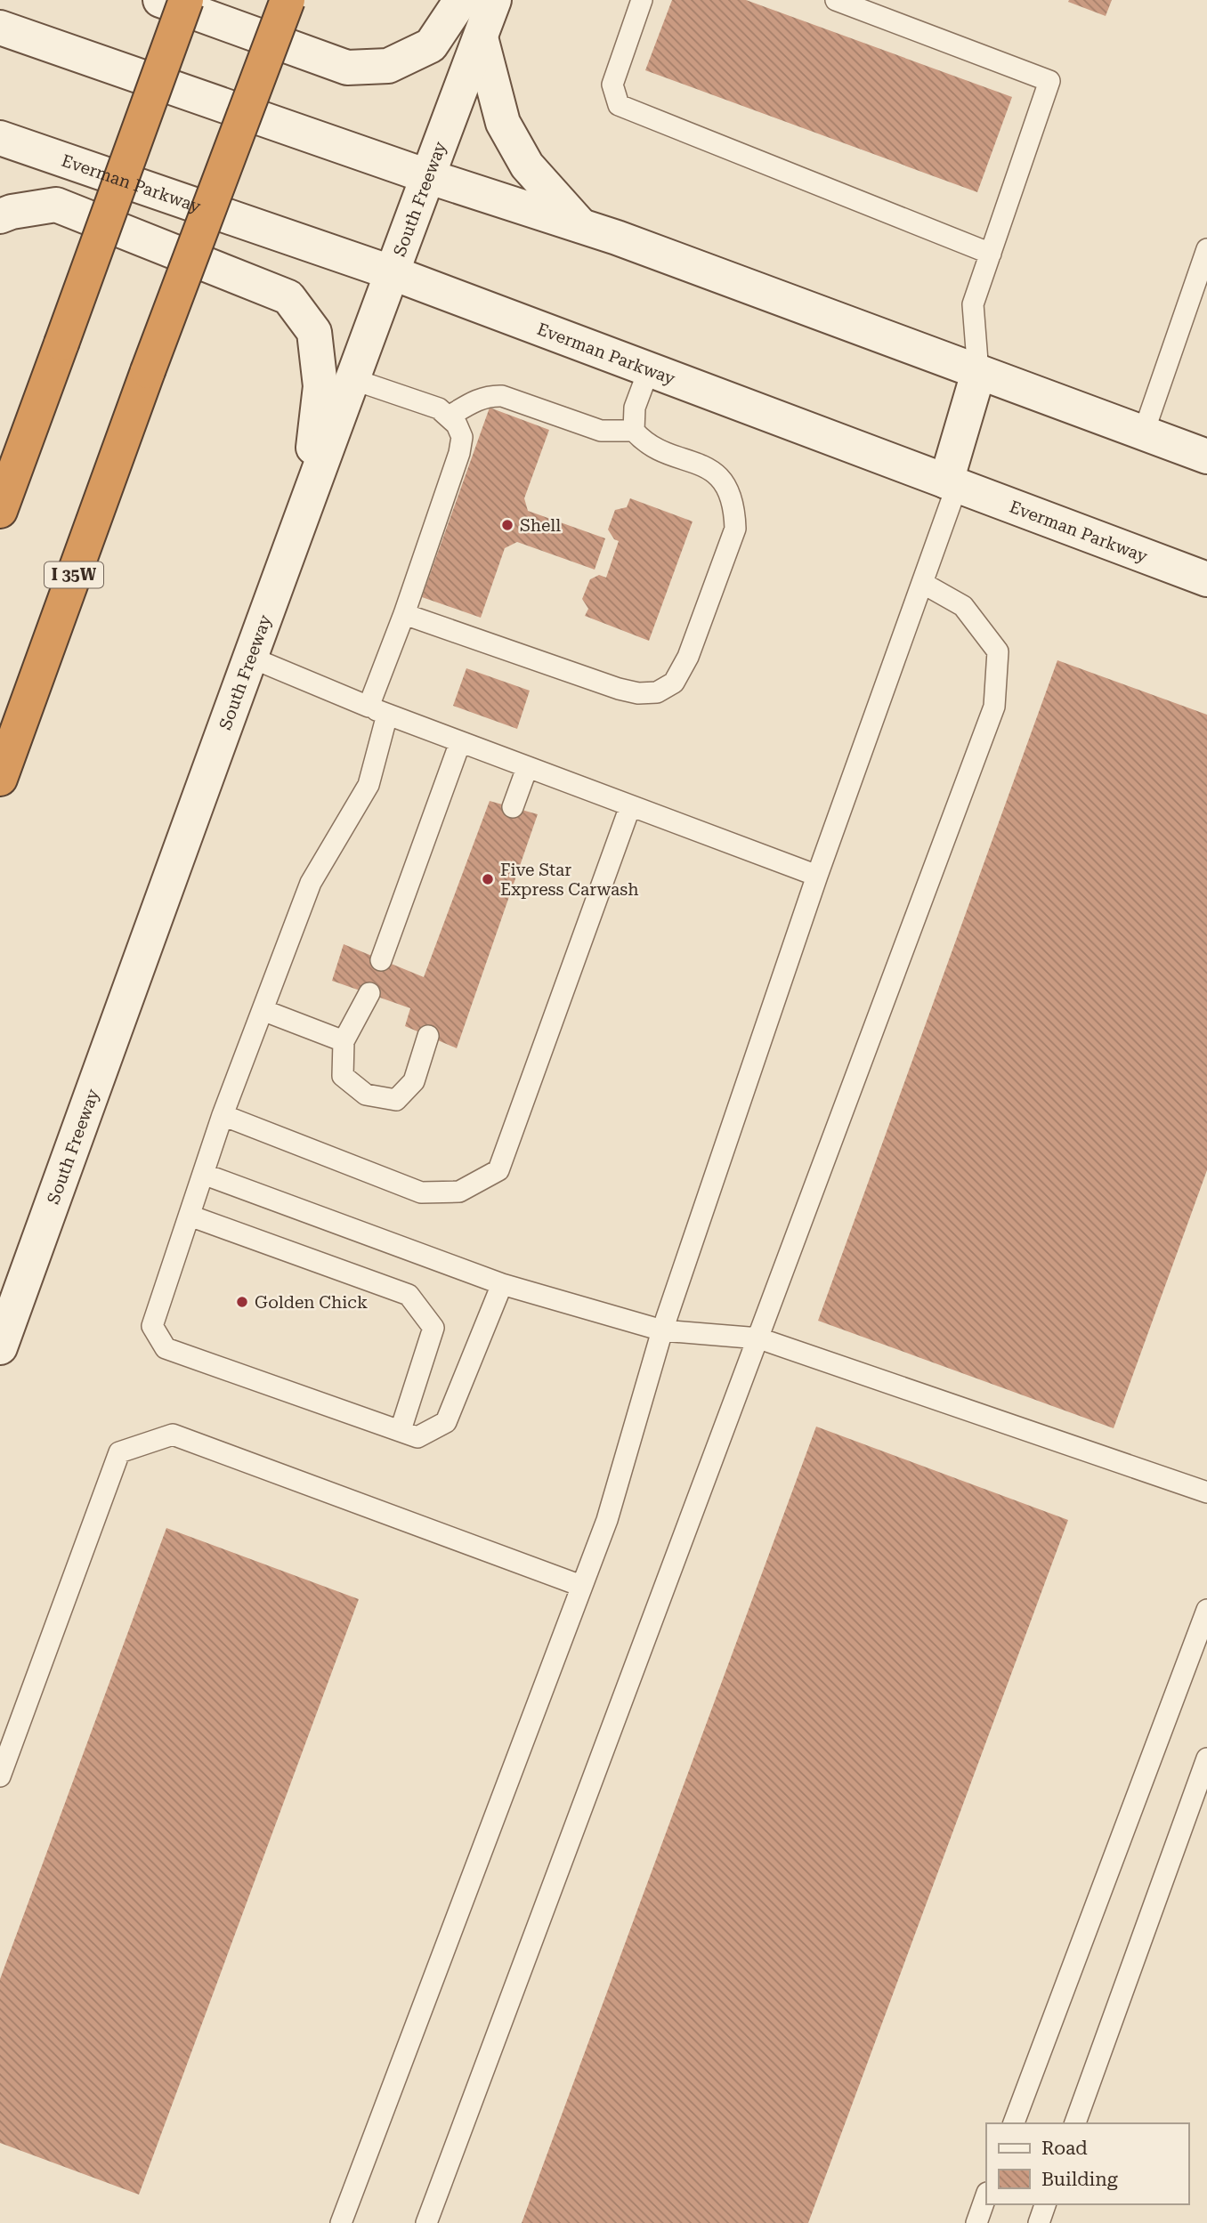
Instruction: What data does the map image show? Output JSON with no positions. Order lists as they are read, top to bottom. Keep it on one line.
{"streets":{"highway":["I 35W"],"main road":["Everman Parkway","South Freeway"]},"crossings":[["Everman Parkway","South Freeway"]],"places":["Shell","Five Star Express Carwash","Golden Chick"],"legend":["Road","Building"]}
